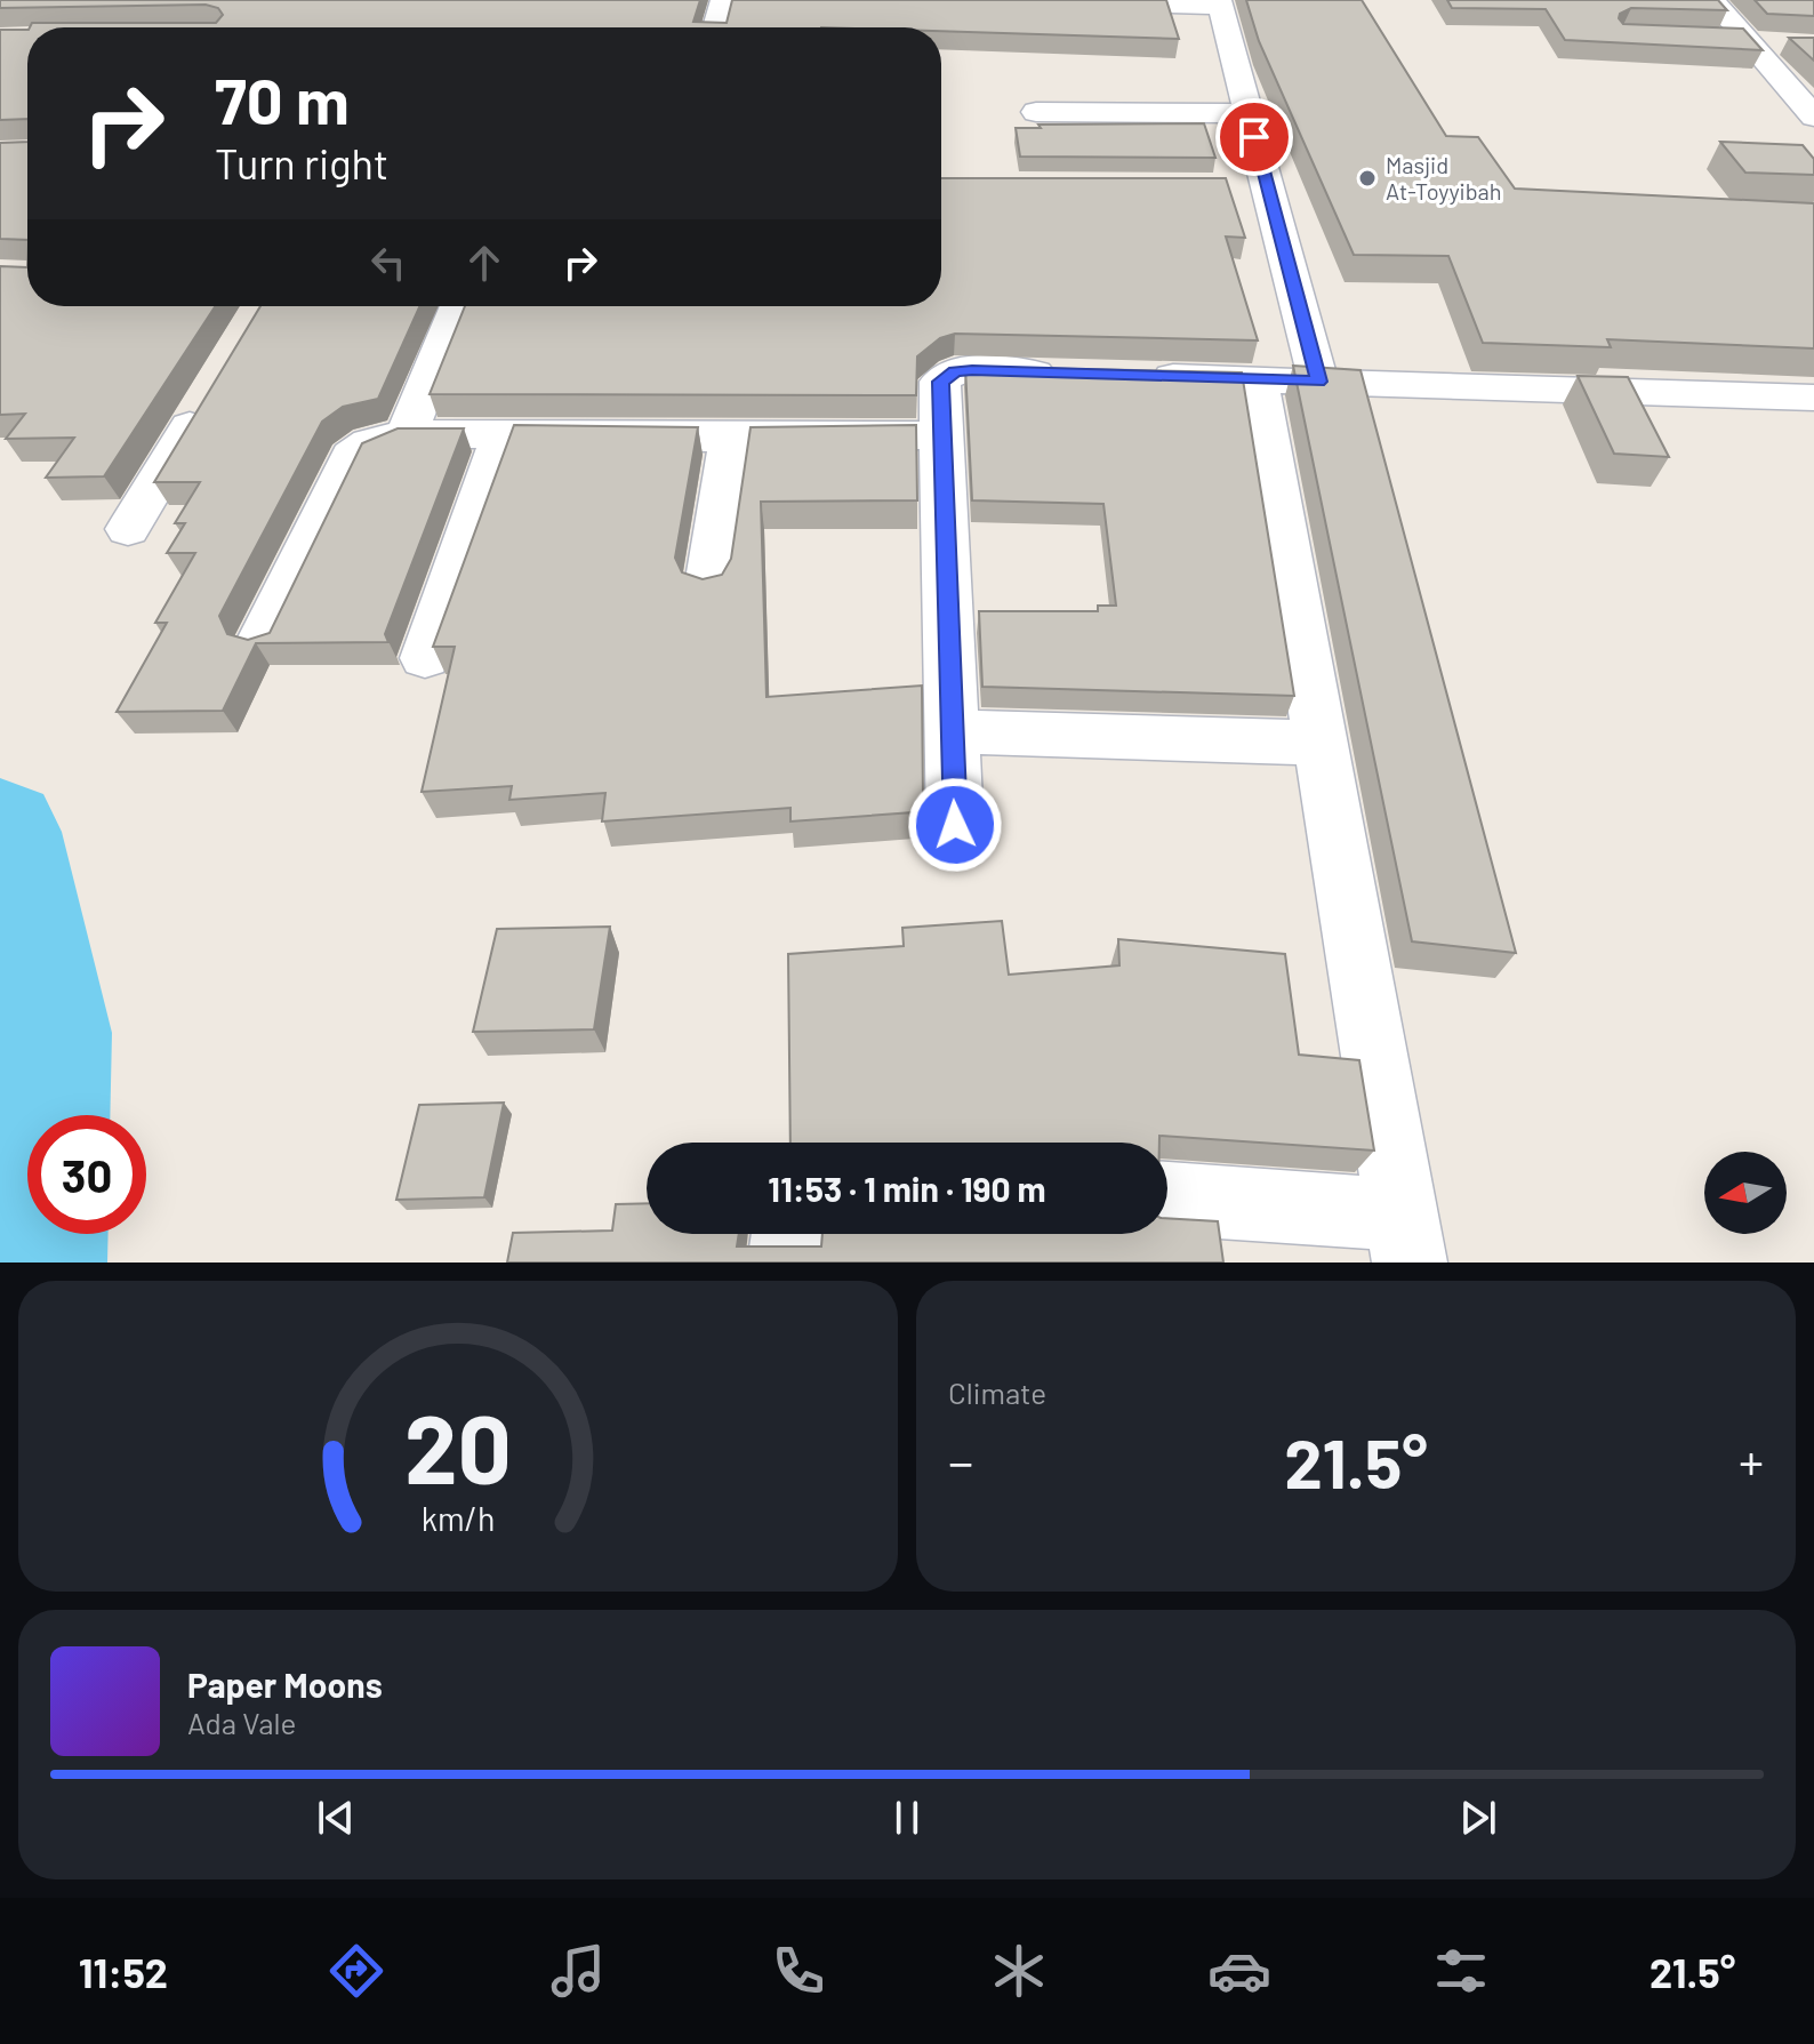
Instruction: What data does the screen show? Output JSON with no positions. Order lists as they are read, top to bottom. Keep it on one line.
{"places":["Masjid At-Toyyibah"],"north":"left","page":{"turn":["70 m","Turn right"],"limit":"30","trip":"11:53 · 1 min · 190 m","tile":"Climate","heat":["−","21.5°","+"],"song":["Paper Moons","Ada Vale"],"tabs":["11:52","21.5°"],"gauge":["20","km/h"]}}
